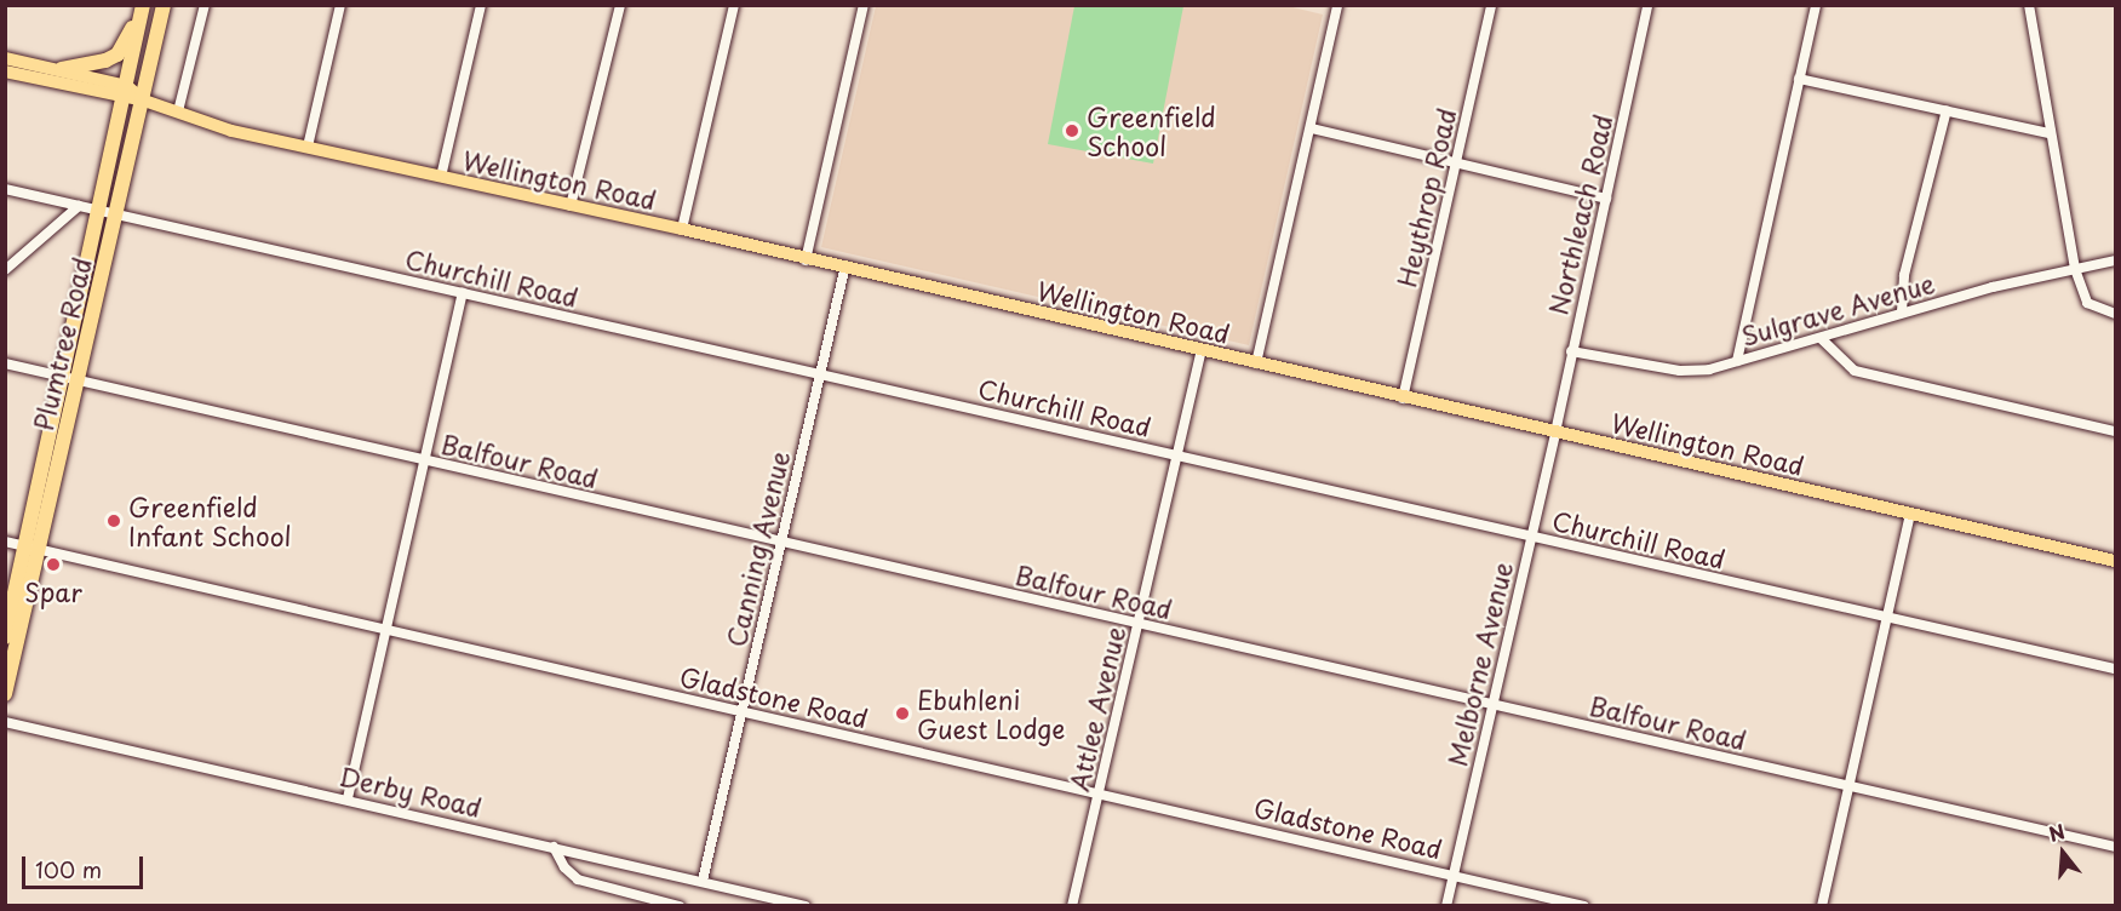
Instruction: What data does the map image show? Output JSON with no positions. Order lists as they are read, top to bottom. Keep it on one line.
{"streets":{"highway":["Plumtree Road"],"main road":["Wellington Road"],"street":["Heythrop Road","Northleach Road","Churchill Road","Sulgrave Avenue","Balfour Road","Canning Avenue","Melborne Avenue","Gladstone Road","Attlee Avenue","Derby Road"]},"crossings":[["Wellington Road","Heythrop Road"],["Wellington Road","Northleach Road"],["Wellington Road","Plumtree Road"],["Wellington Road","Canning Avenue"],["Wellington Road","Melborne Avenue"],["Wellington Road","Attlee Avenue"],["Northleach Road","Sulgrave Avenue"],["Northleach Road","Melborne Avenue"],["Churchill Road","Plumtree Road"],["Churchill Road","Canning Avenue"],["Churchill Road","Melborne Avenue"],["Churchill Road","Attlee Avenue"],["Plumtree Road","Balfour Road"],["Plumtree Road","Gladstone Road"],["Balfour Road","Canning Avenue"],["Balfour Road","Melborne Avenue"],["Balfour Road","Attlee Avenue"],["Canning Avenue","Gladstone Road"],["Canning Avenue","Derby Road"],["Melborne Avenue","Gladstone Road"],["Gladstone Road","Attlee Avenue"]],"places":["Greenfield School","Greenfield Infant School","Spar","Ebuhleni Guest Lodge"],"scale_bar":"100 m","north":"top"}
